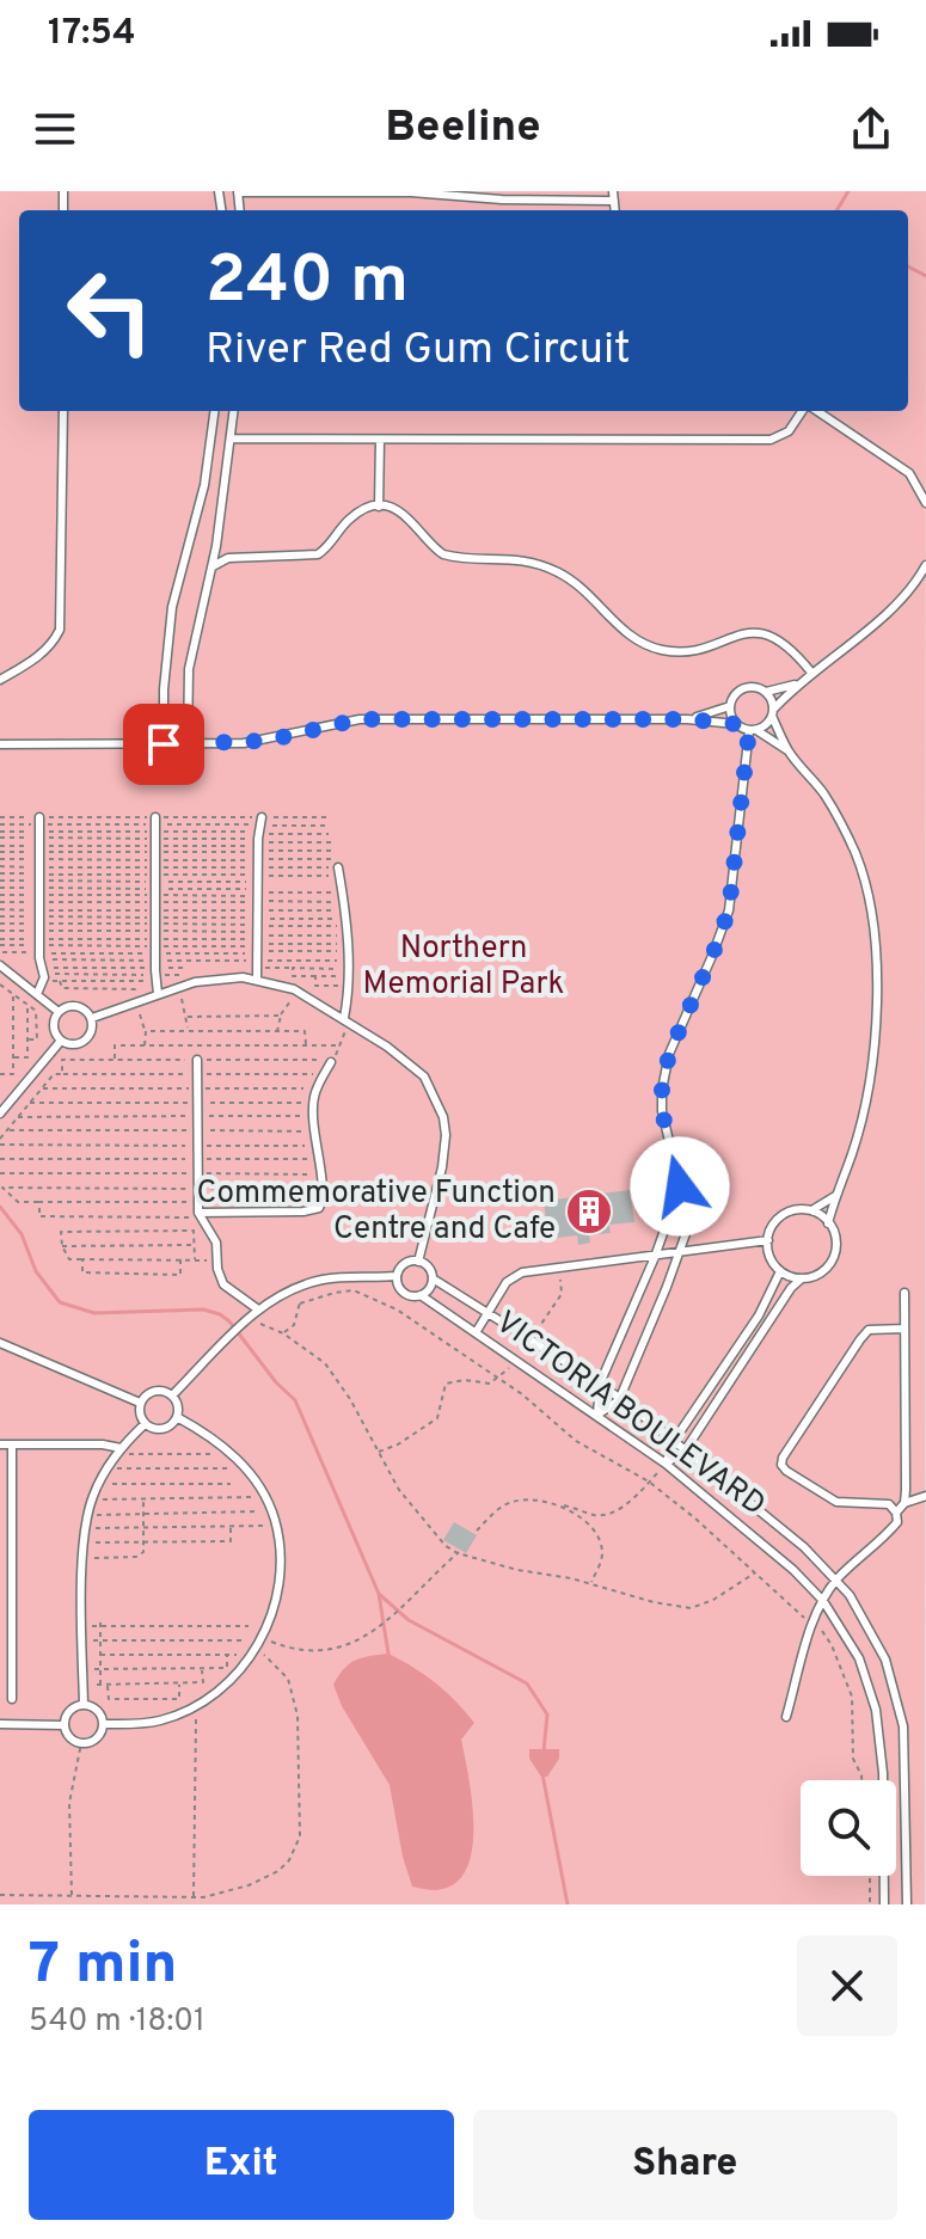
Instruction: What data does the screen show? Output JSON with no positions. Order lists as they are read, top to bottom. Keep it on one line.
{"streets":{"lane":["VICTORIA BOULEVARD"]},"parks":["Northern Memorial Park"],"places":{"building":["Commemorative Function Centre and Cafe"]},"page":{"status":"17:54","header":"Beeline","turn":["240 m","River Red Gum Circuit"],"heading":["7 min","540 m · 18:01"],"buttons":["Exit","Share"]}}
